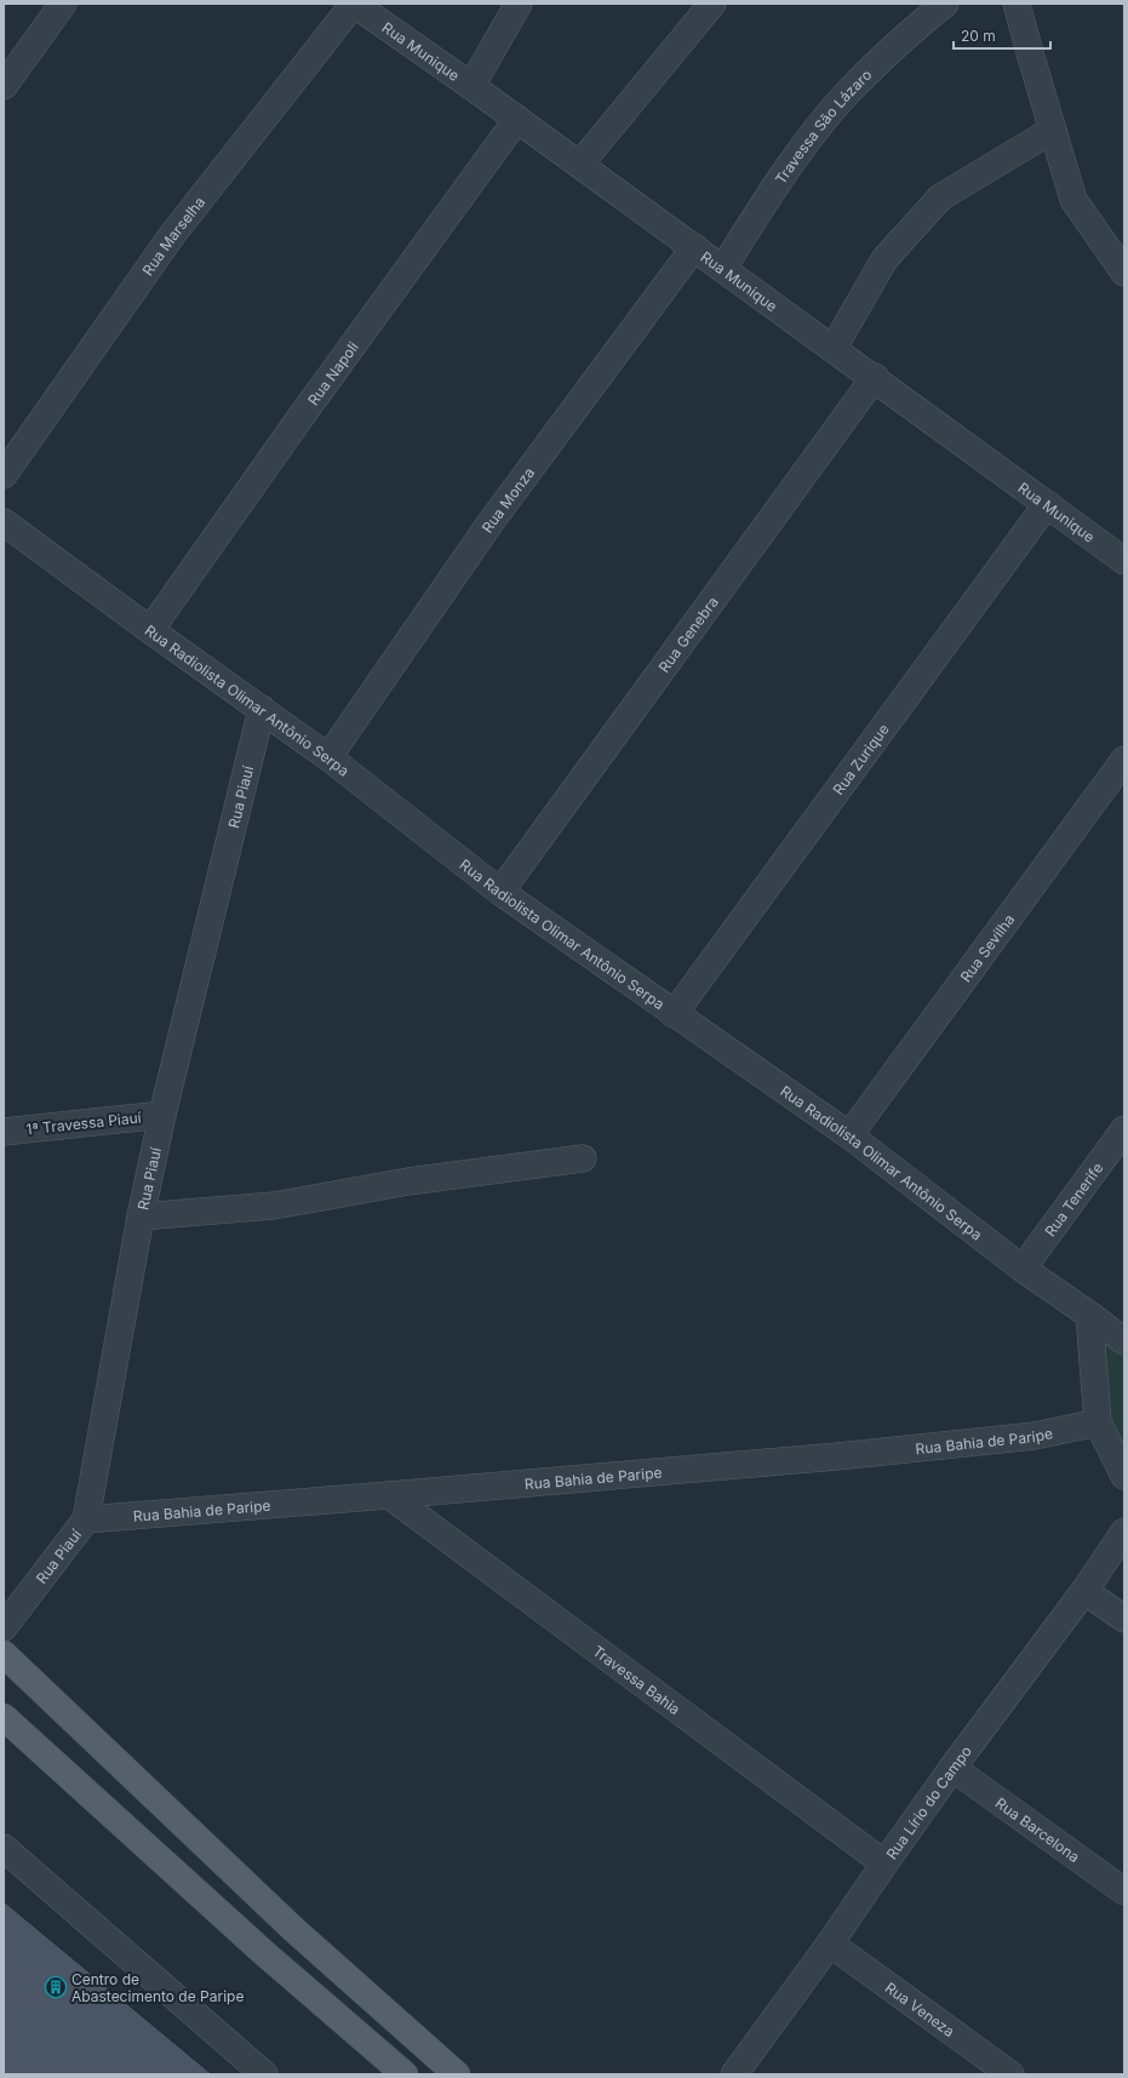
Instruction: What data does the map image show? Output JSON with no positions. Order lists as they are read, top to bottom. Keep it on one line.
{"streets":{"street":["Rua Munique","Travessa São Lázaro","Rua Marselha","Rua Napoli","Rua Monza","Rua Genebra","Rua Radiolista Olimar Antônio Serpa","Rua Zurique","Rua Piauí","Rua Sevilha","1ª Travessa Piauí","Rua Tenerife","Rua Bahia de Paripe","Travessa Bahia","Rua Lírio do Campo","Rua Barcelona","Rua Veneza"]},"crossings":[["Rua Munique","Travessa São Lázaro"],["Rua Munique","Rua Marselha"],["Rua Munique","Rua Napoli"],["Rua Munique","Rua Monza"],["Rua Munique","Rua Genebra"],["Rua Munique","Rua Zurique"],["Rua Napoli","Rua Radiolista Olimar Antônio Serpa"],["Rua Monza","Rua Radiolista Olimar Antônio Serpa"],["Rua Genebra","Rua Radiolista Olimar Antônio Serpa"],["Rua Radiolista Olimar Antônio Serpa","Rua Zurique"],["Rua Radiolista Olimar Antônio Serpa","Rua Piauí"],["Rua Radiolista Olimar Antônio Serpa","Rua Sevilha"],["Rua Radiolista Olimar Antônio Serpa","Rua Tenerife"],["Rua Piauí","1ª Travessa Piauí"],["Rua Piauí","Rua Bahia de Paripe"],["Rua Bahia de Paripe","Travessa Bahia"],["Travessa Bahia","Rua Lírio do Campo"],["Rua Lírio do Campo","Rua Barcelona"],["Rua Lírio do Campo","Rua Veneza"]],"places":{"building":["Centro de Abastecimento de Paripe"]},"scale_bar":"20 m"}
